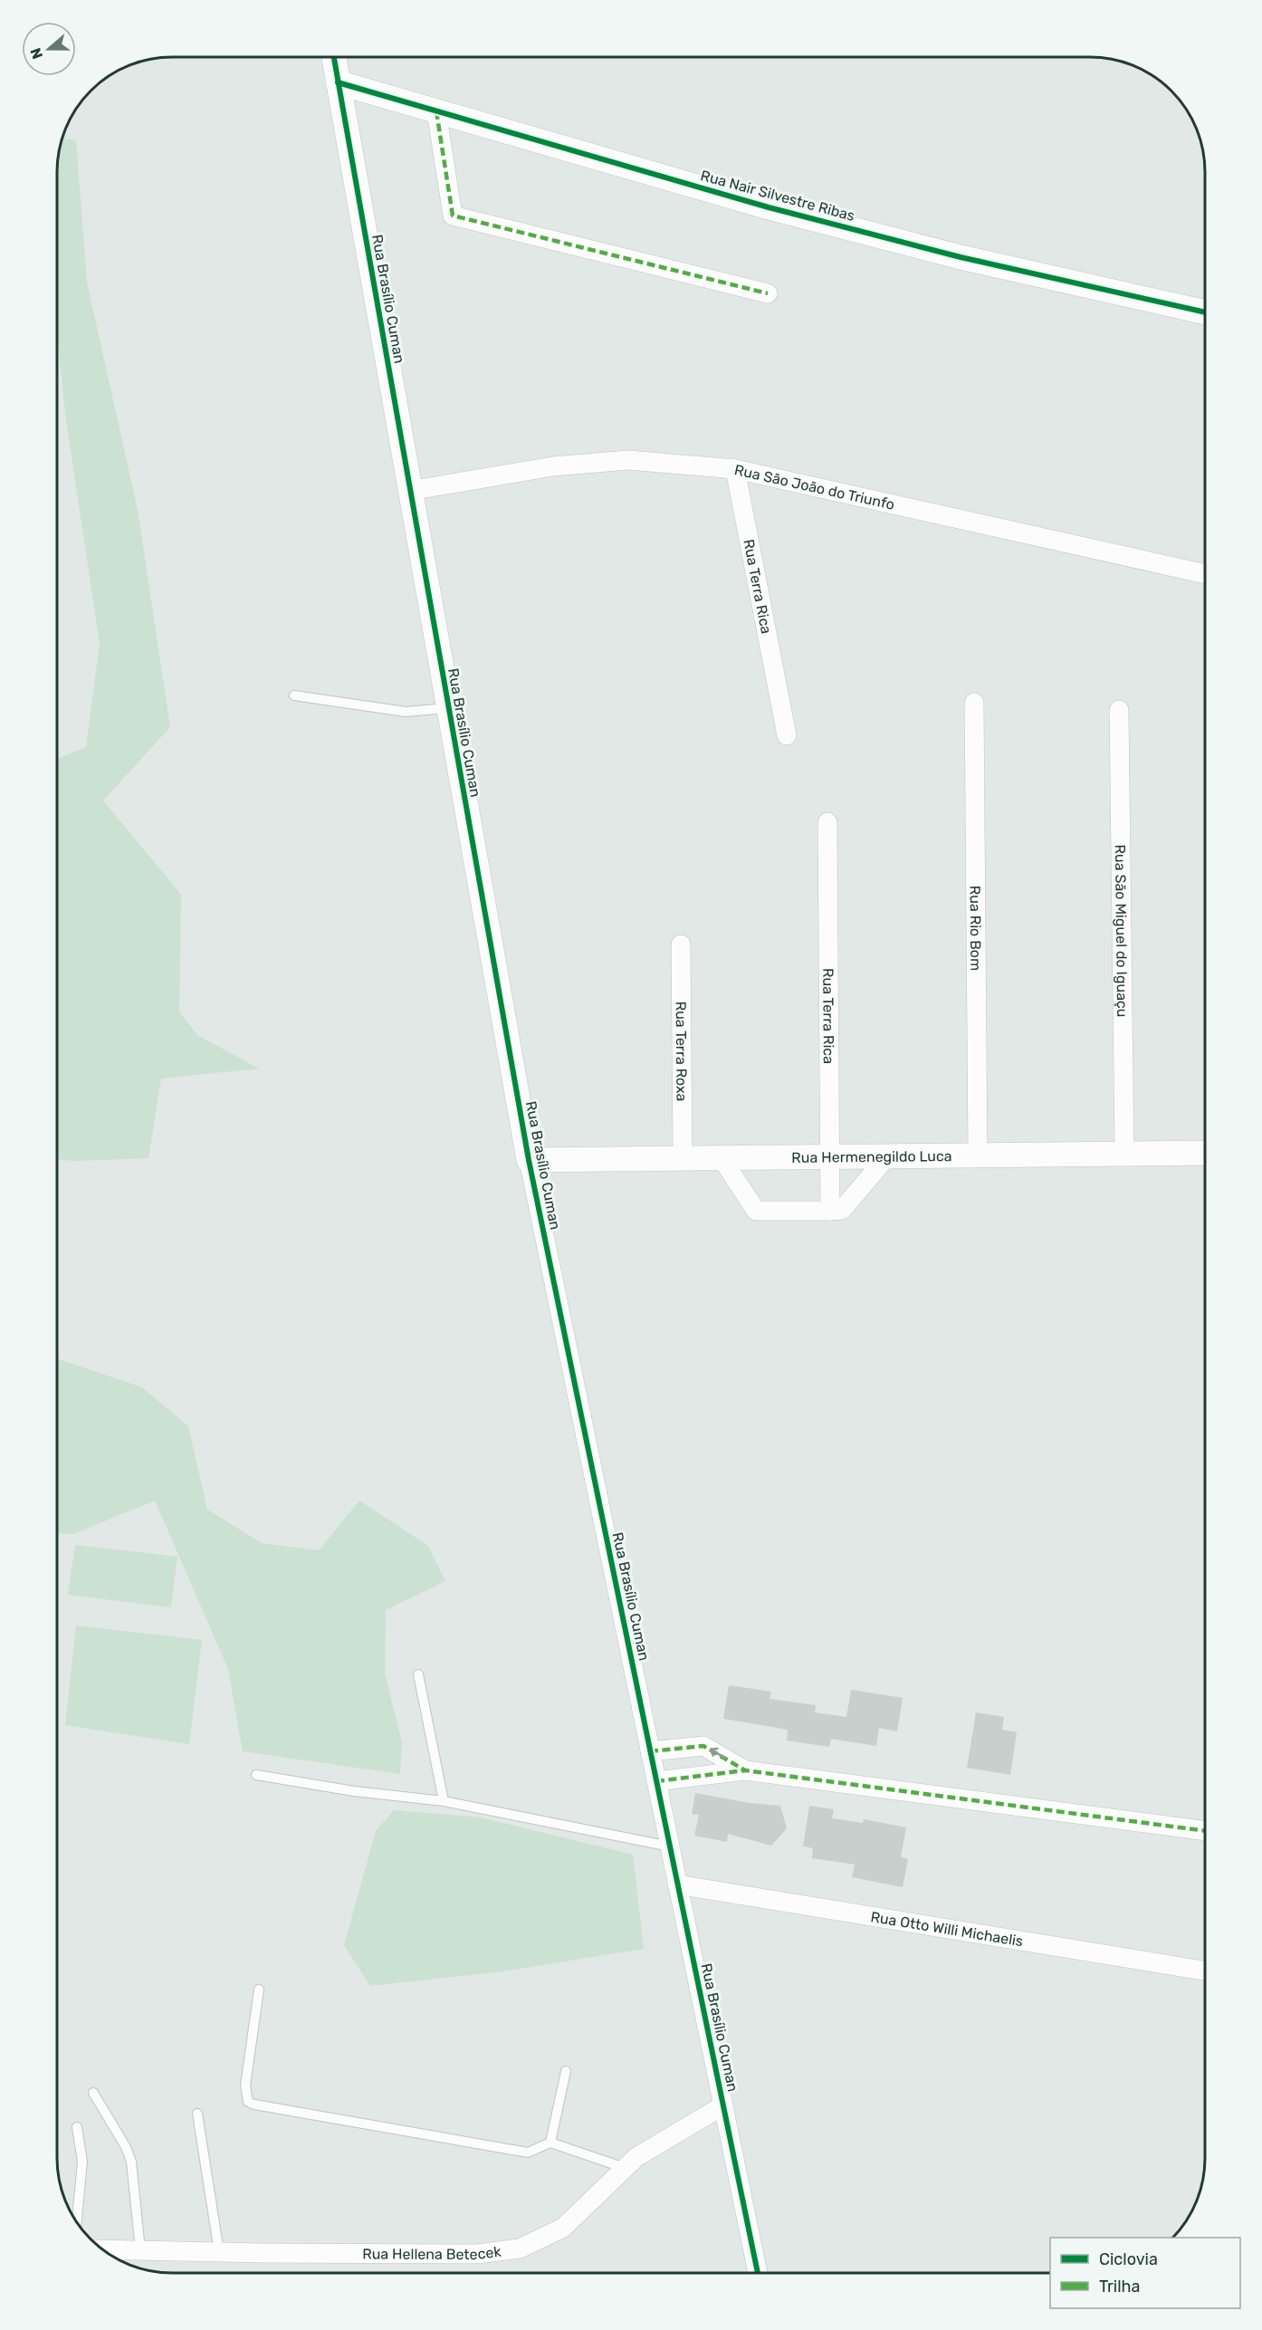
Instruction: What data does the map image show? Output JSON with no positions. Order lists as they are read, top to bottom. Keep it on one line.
{"streets":{"street":["Rua Nair Silvestre Ribas","Rua Brasílio Cuman","Rua São João do Triunfo","Rua Terra Rica","Rua Rio Bom","Rua São Miguel do Iguaçu","Rua Terra Roxa","Rua Hermenegildo Luca","Rua Otto Willi Michaelis","Rua Hellena Betecek"]},"crossings":[["Rua Nair Silvestre Ribas","Rua Brasílio Cuman"],["Rua Brasílio Cuman","Rua São João do Triunfo"],["Rua Brasílio Cuman","Rua Hermenegildo Luca"],["Rua Brasílio Cuman","Rua Otto Willi Michaelis"],["Rua Brasílio Cuman","Rua Hellena Betecek"],["Rua São João do Triunfo","Rua Terra Rica"],["Rua Terra Rica","Rua Hermenegildo Luca"],["Rua Rio Bom","Rua Hermenegildo Luca"],["Rua São Miguel do Iguaçu","Rua Hermenegildo Luca"],["Rua Terra Roxa","Rua Hermenegildo Luca"]],"legend":["Ciclovia","Trilha"],"north":"left"}
